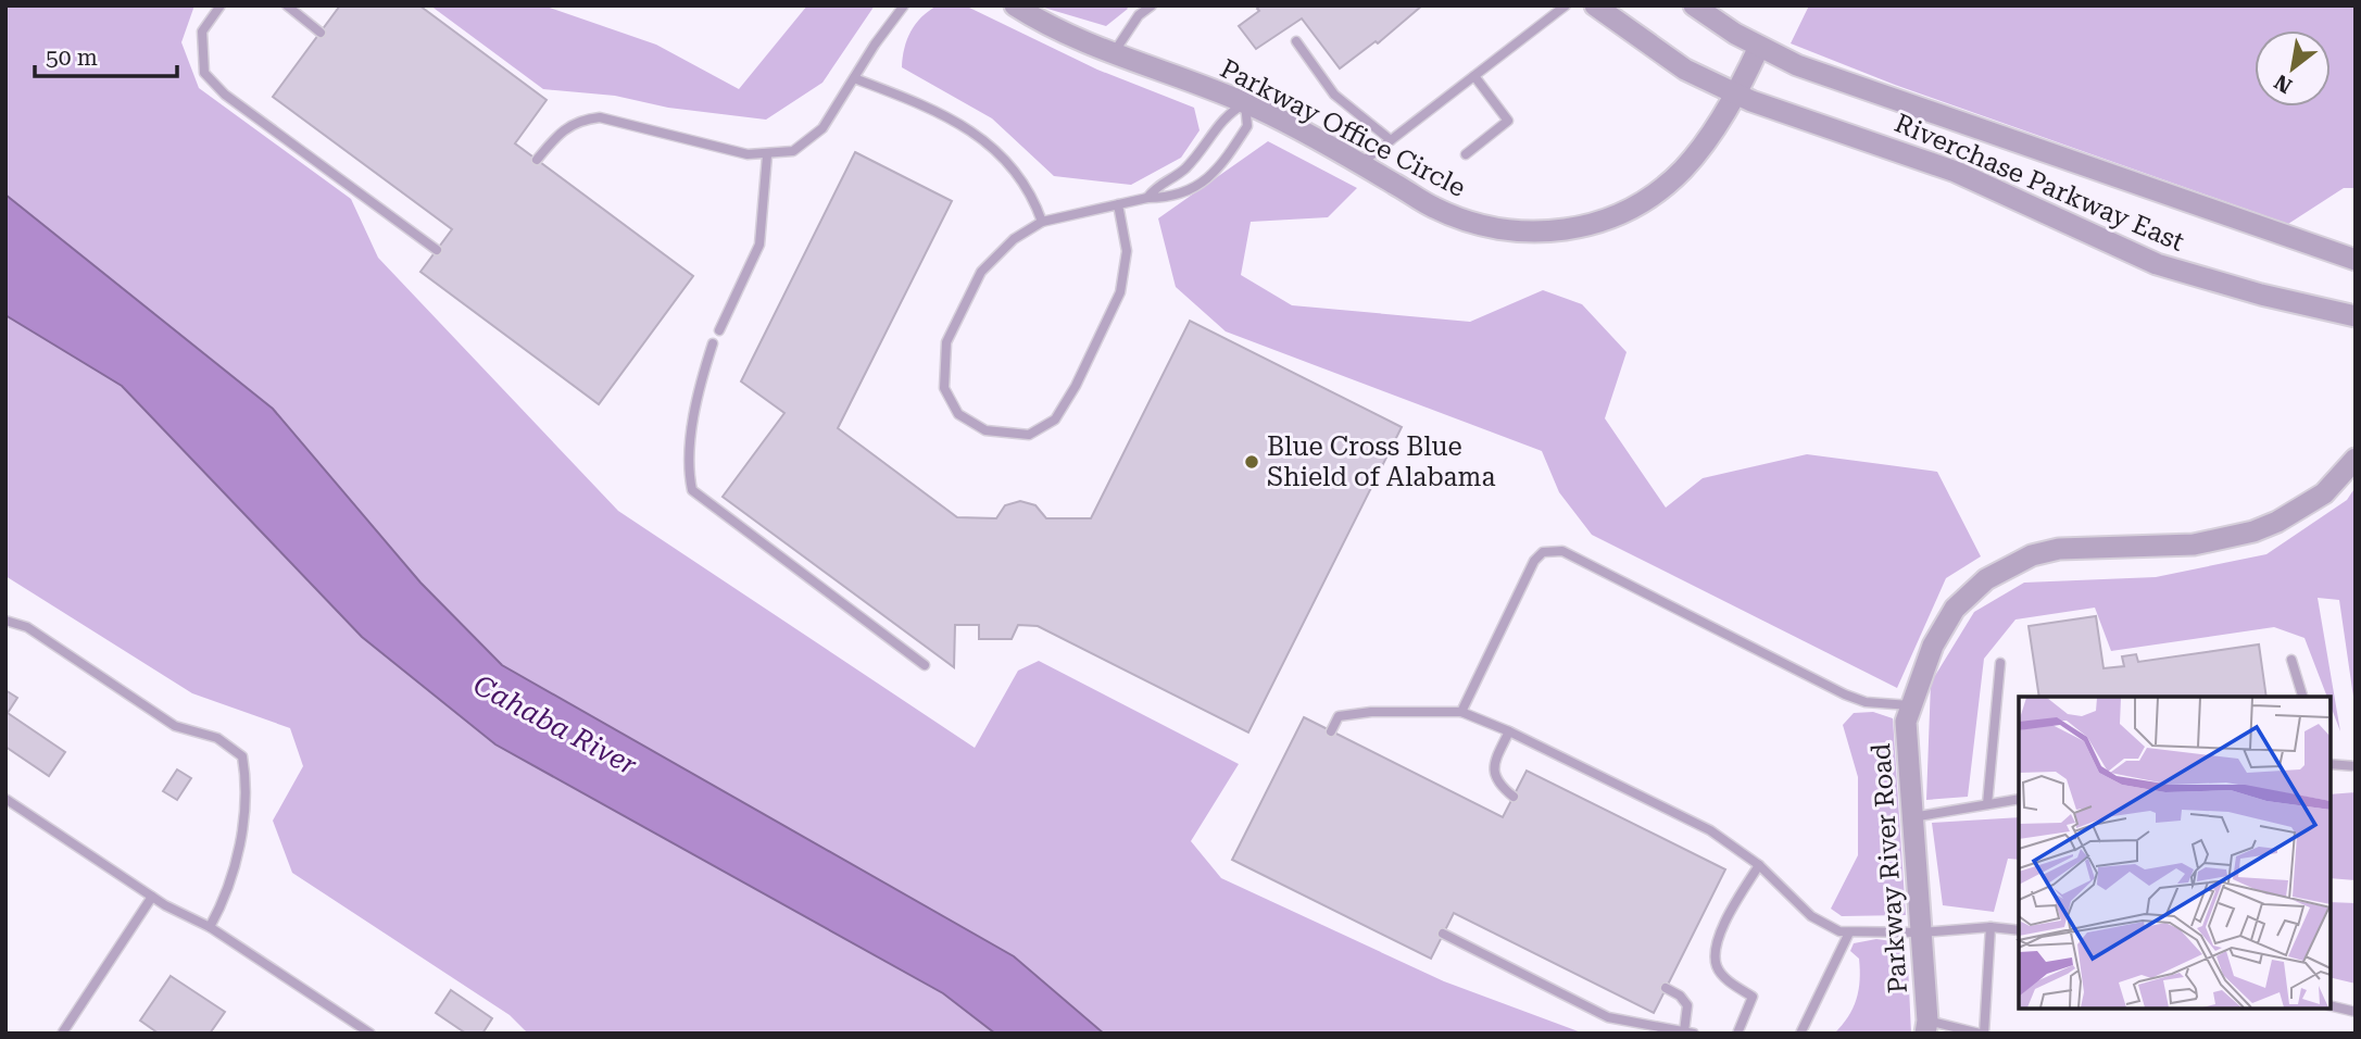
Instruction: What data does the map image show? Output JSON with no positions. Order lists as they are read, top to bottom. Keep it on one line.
{"streets":{"street":["Parkway Office Circle","Riverchase Parkway East","Parkway River Road"]},"crossings":[["Parkway Office Circle","Riverchase Parkway East"]],"water":["Cahaba River"],"places":["Blue Cross Blue Shield of Alabama"],"scale_bar":"50 m","north":"bottom left"}
